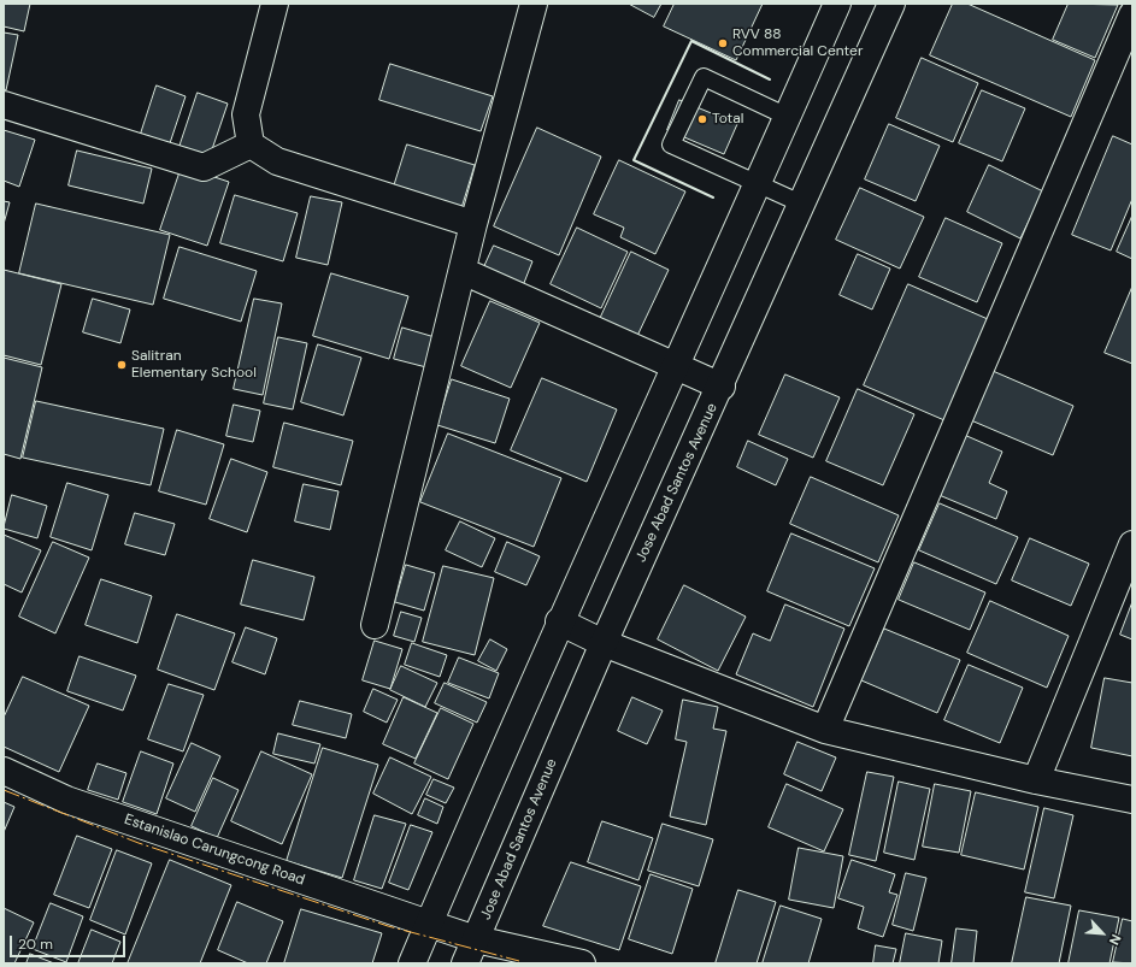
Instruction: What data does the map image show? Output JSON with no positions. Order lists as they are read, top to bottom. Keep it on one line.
{"streets":{"street":["Jose Abad Santos Avenue","Estanislao Carungcong Road"]},"crossings":[["Jose Abad Santos Avenue","Estanislao Carungcong Road"]],"places":["RVV 88 Commercial Center","Total","Salitran Elementary School"],"scale_bar":"20 m","north":"bottom right"}
